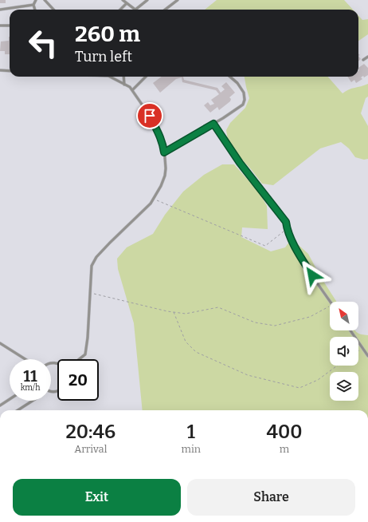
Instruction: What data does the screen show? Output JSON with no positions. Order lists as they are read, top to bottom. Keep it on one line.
{"north":"top left","page":{"turn":["260 m","Turn left"],"speed":"11 km/h","limit":"20","eta":["20:46","Arrival","1","min","400","m"],"buttons":["Exit","Share"]}}
